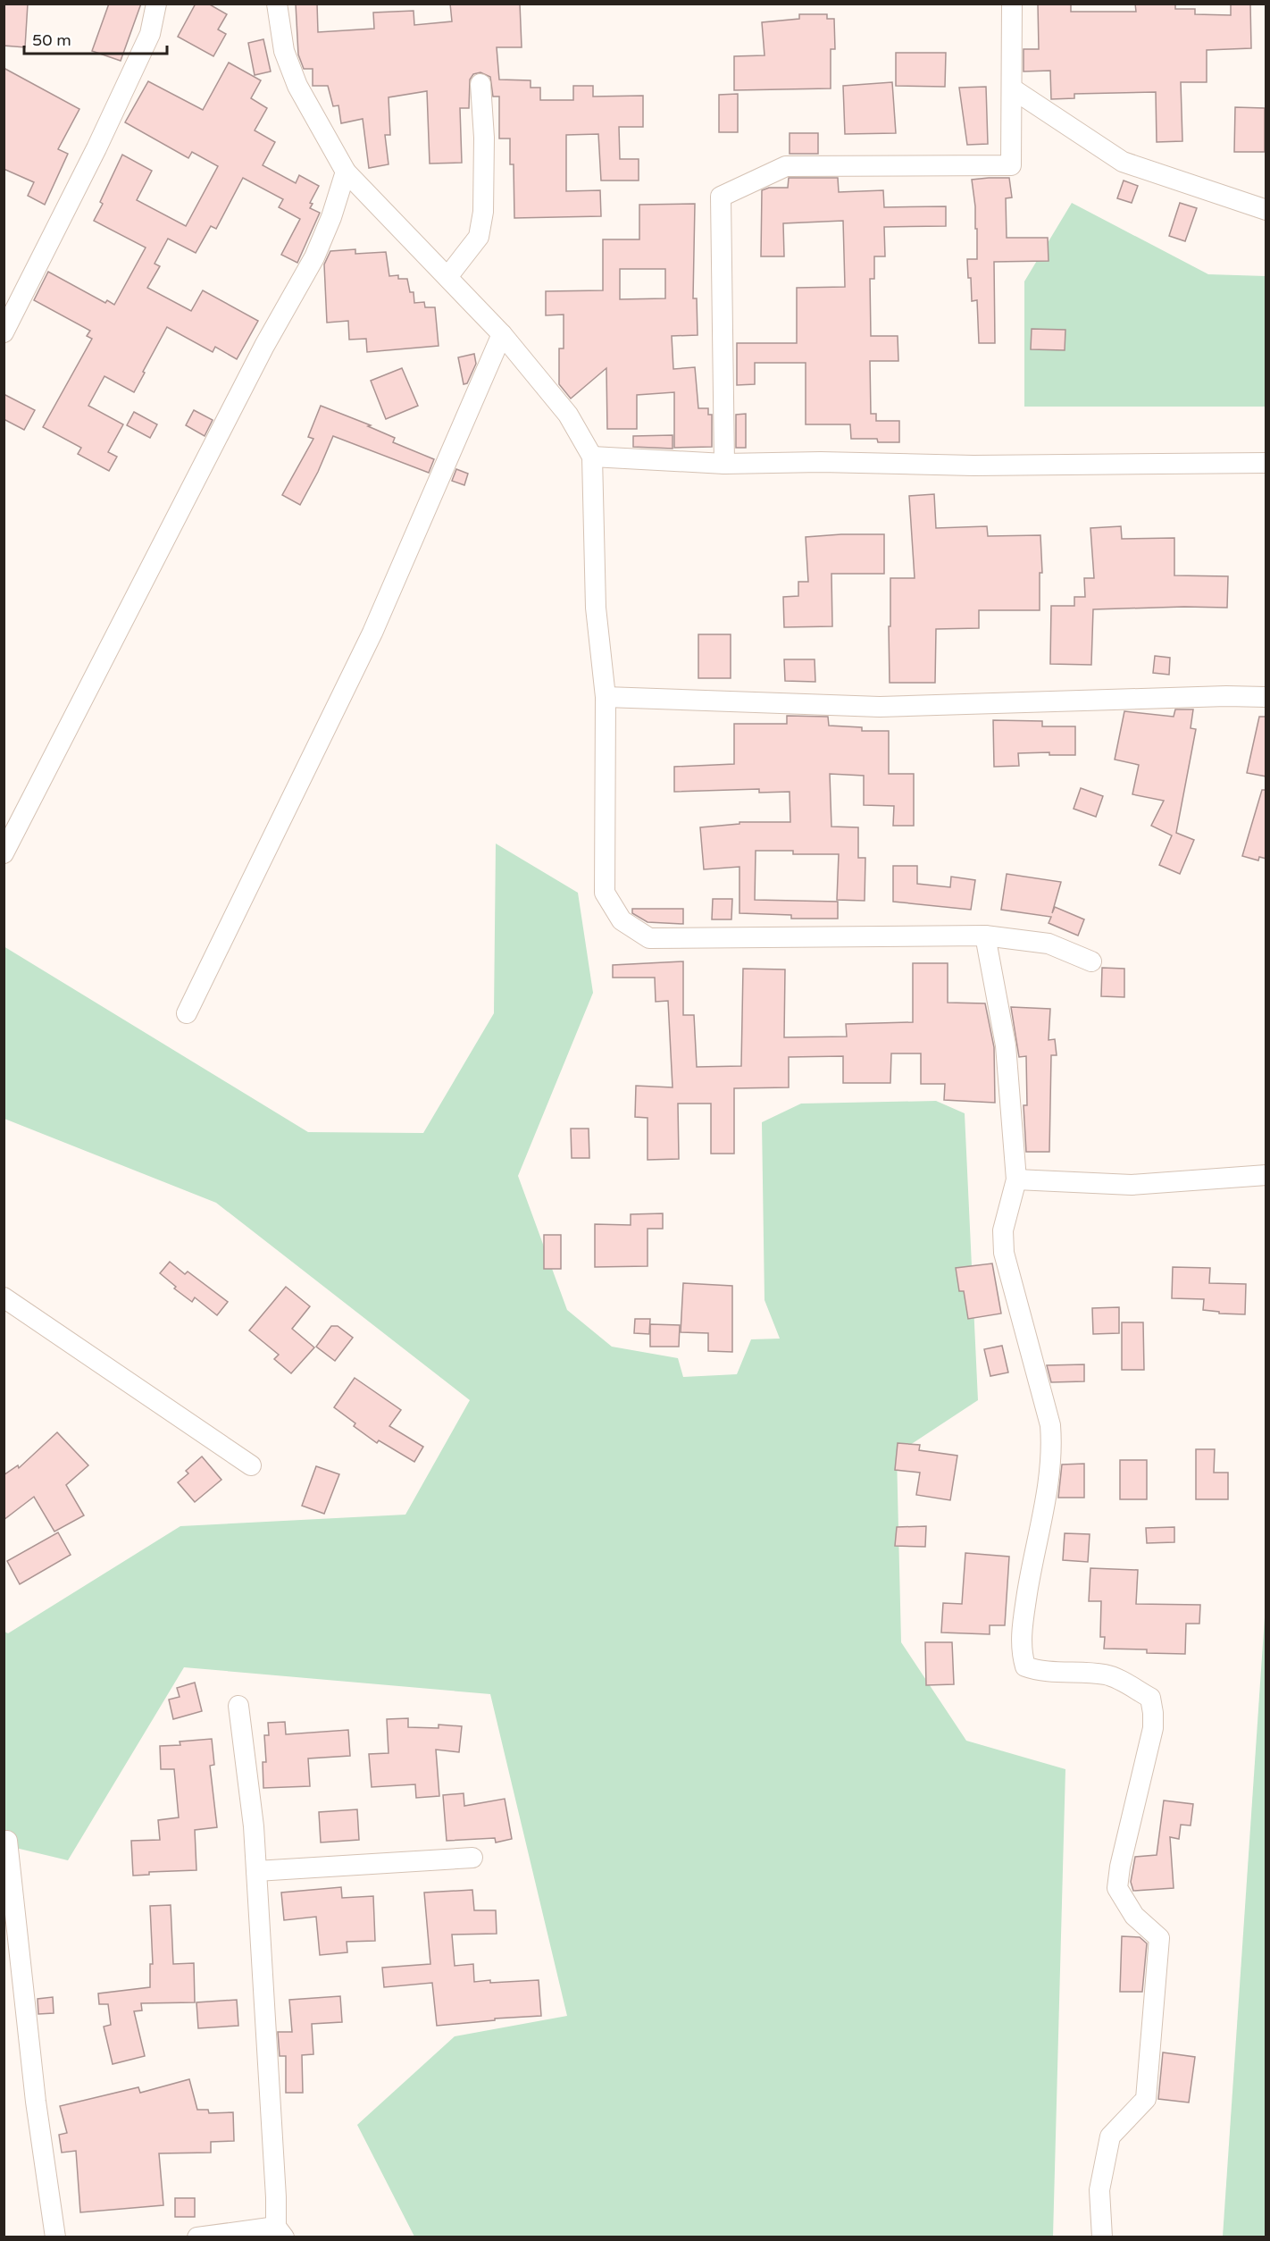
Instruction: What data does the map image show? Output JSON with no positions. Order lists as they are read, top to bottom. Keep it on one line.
{"scale_bar":"50 m"}
